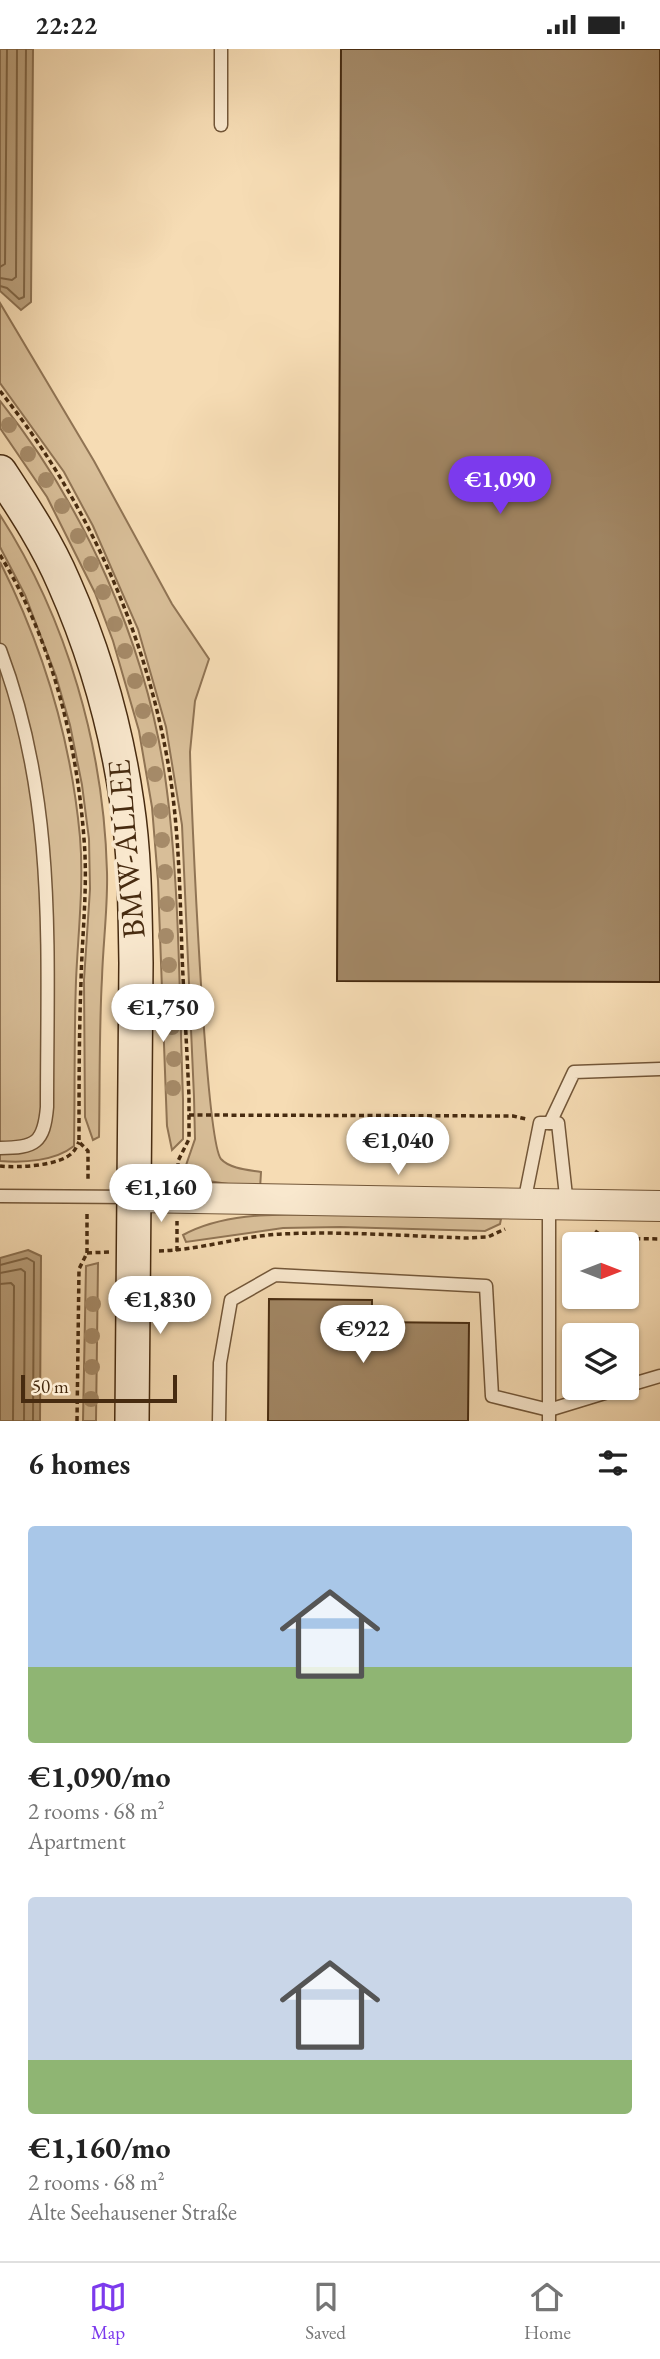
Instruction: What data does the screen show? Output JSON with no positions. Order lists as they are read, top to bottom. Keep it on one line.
{"streets":{"main road":["BMW-ALLEE"]},"scale_bar":"50 m","north":"right","page":{"status":"22:22","price":["€1,090","€1,750","€1,040","€1,160","€1,830","€922"],"scale":"50 m","heading":"6 homes","list":[{"name":"€1,090/mo","note":"2 rooms · 68 m² · Apartment"},{"name":"€1,160/mo","note":"2 rooms · 68 m² · Alte Seehausener Straße"}],"tabs":["Map","Saved","Home"]}}
